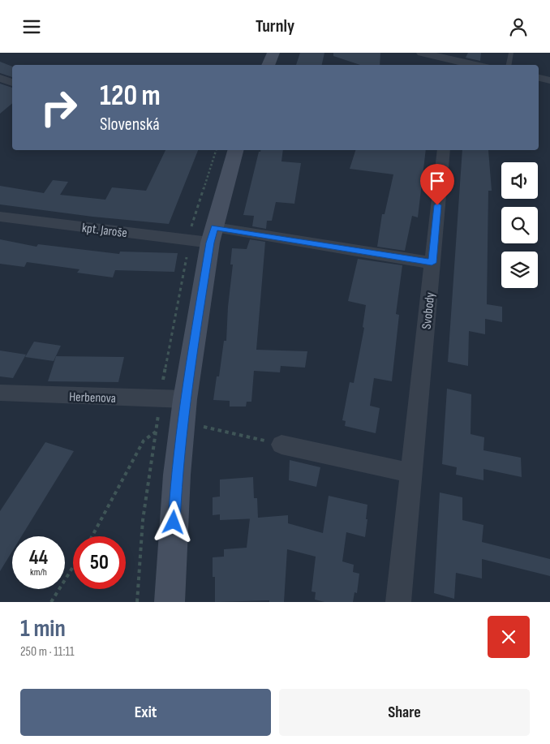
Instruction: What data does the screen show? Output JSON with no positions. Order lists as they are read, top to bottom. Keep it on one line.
{"streets":{"street":["kpt. Jaroše","Svobody","Herbenova"]},"crossings":[["kpt. Jaroše","Svobody"]],"page":{"header":"Turnly","turn":["120 m","Slovenská"],"speed":"44 km/h","limit":"50","heading":["1 min","250 m · 11:11"],"buttons":["Exit","Share"]}}
